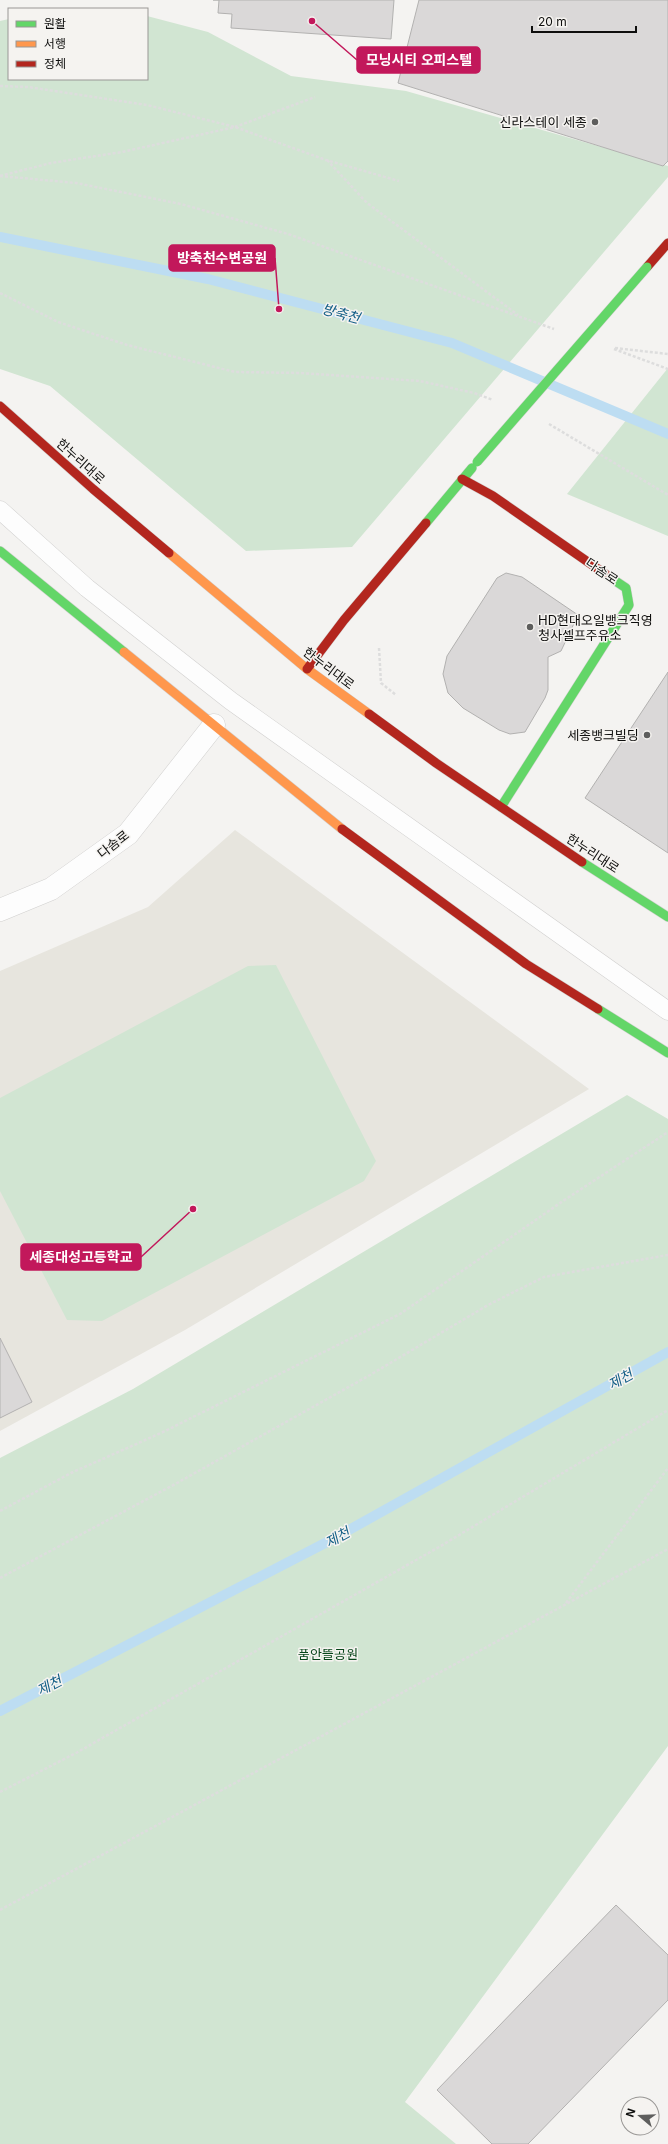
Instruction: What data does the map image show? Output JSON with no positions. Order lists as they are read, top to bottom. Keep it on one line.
{"streets":{"street":["한누리대로","다솜로"]},"crossings":[["한누리대로","다솜로"]],"water":["방축천","제천"],"parks":["품안뜰공원"],"places":["모닝시티 오피스텔","신라스테이 세종","방축천수변공원","HD현대오일뱅크직영 청사셀프주유소","세종뱅크빌딩","세종대성고등학교"],"legend":["원활","서행","정체"],"scale_bar":"20 m","north":"left"}
